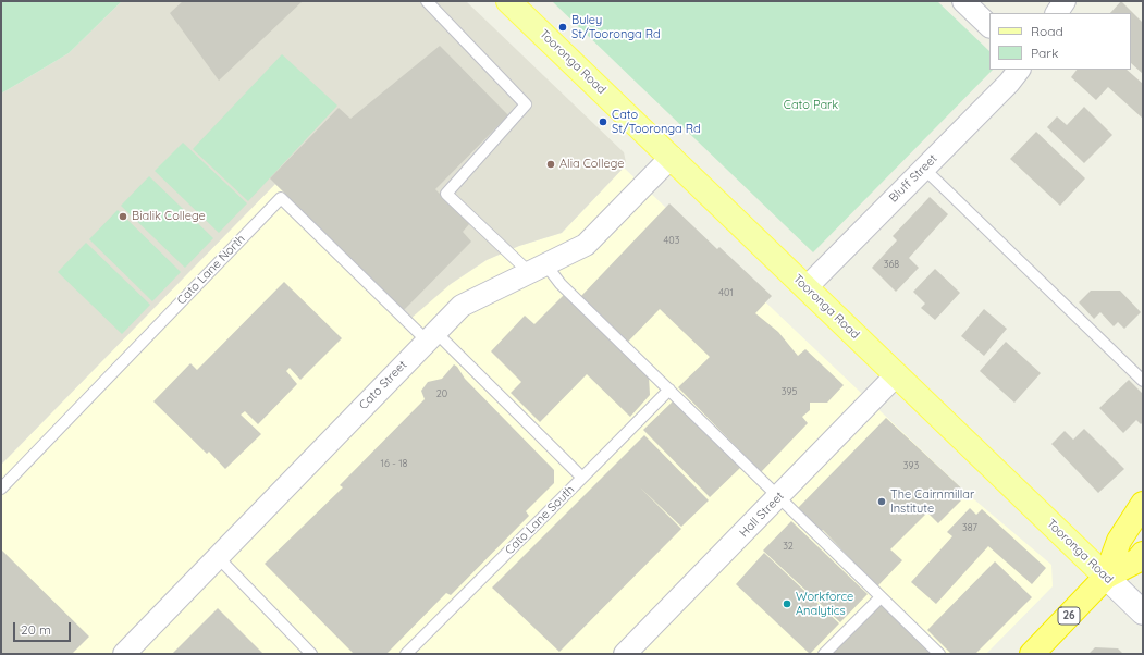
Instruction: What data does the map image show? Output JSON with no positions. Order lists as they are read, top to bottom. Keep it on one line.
{"streets":{"highway":["26"],"main road":["Tooronga Road"],"street":["Bluff Street","Cato Street","Hall Street"],"lane":["Cato Lane North","Cato Lane South"]},"crossings":[["Tooronga Road","Bluff Street"],["Tooronga Road","Cato Street"],["Tooronga Road","Hall Street"],["Tooronga Road","26"],["Cato Lane North","Cato Street"],["Cato Lane North","Cato Lane South"],["Cato Street","Cato Lane South"]],"parks":["Cato Park"],"places":["Buley St/Tooronga Rd","Cato St/Tooronga Rd","Alia College","Bialik College","The Cairnmillar Institute","Workforce Analytics"],"house_numbers":["403","368","401","395","20","16 - 18","393","387","32"],"legend":["Road","Park"],"scale_bar":"20 m"}
